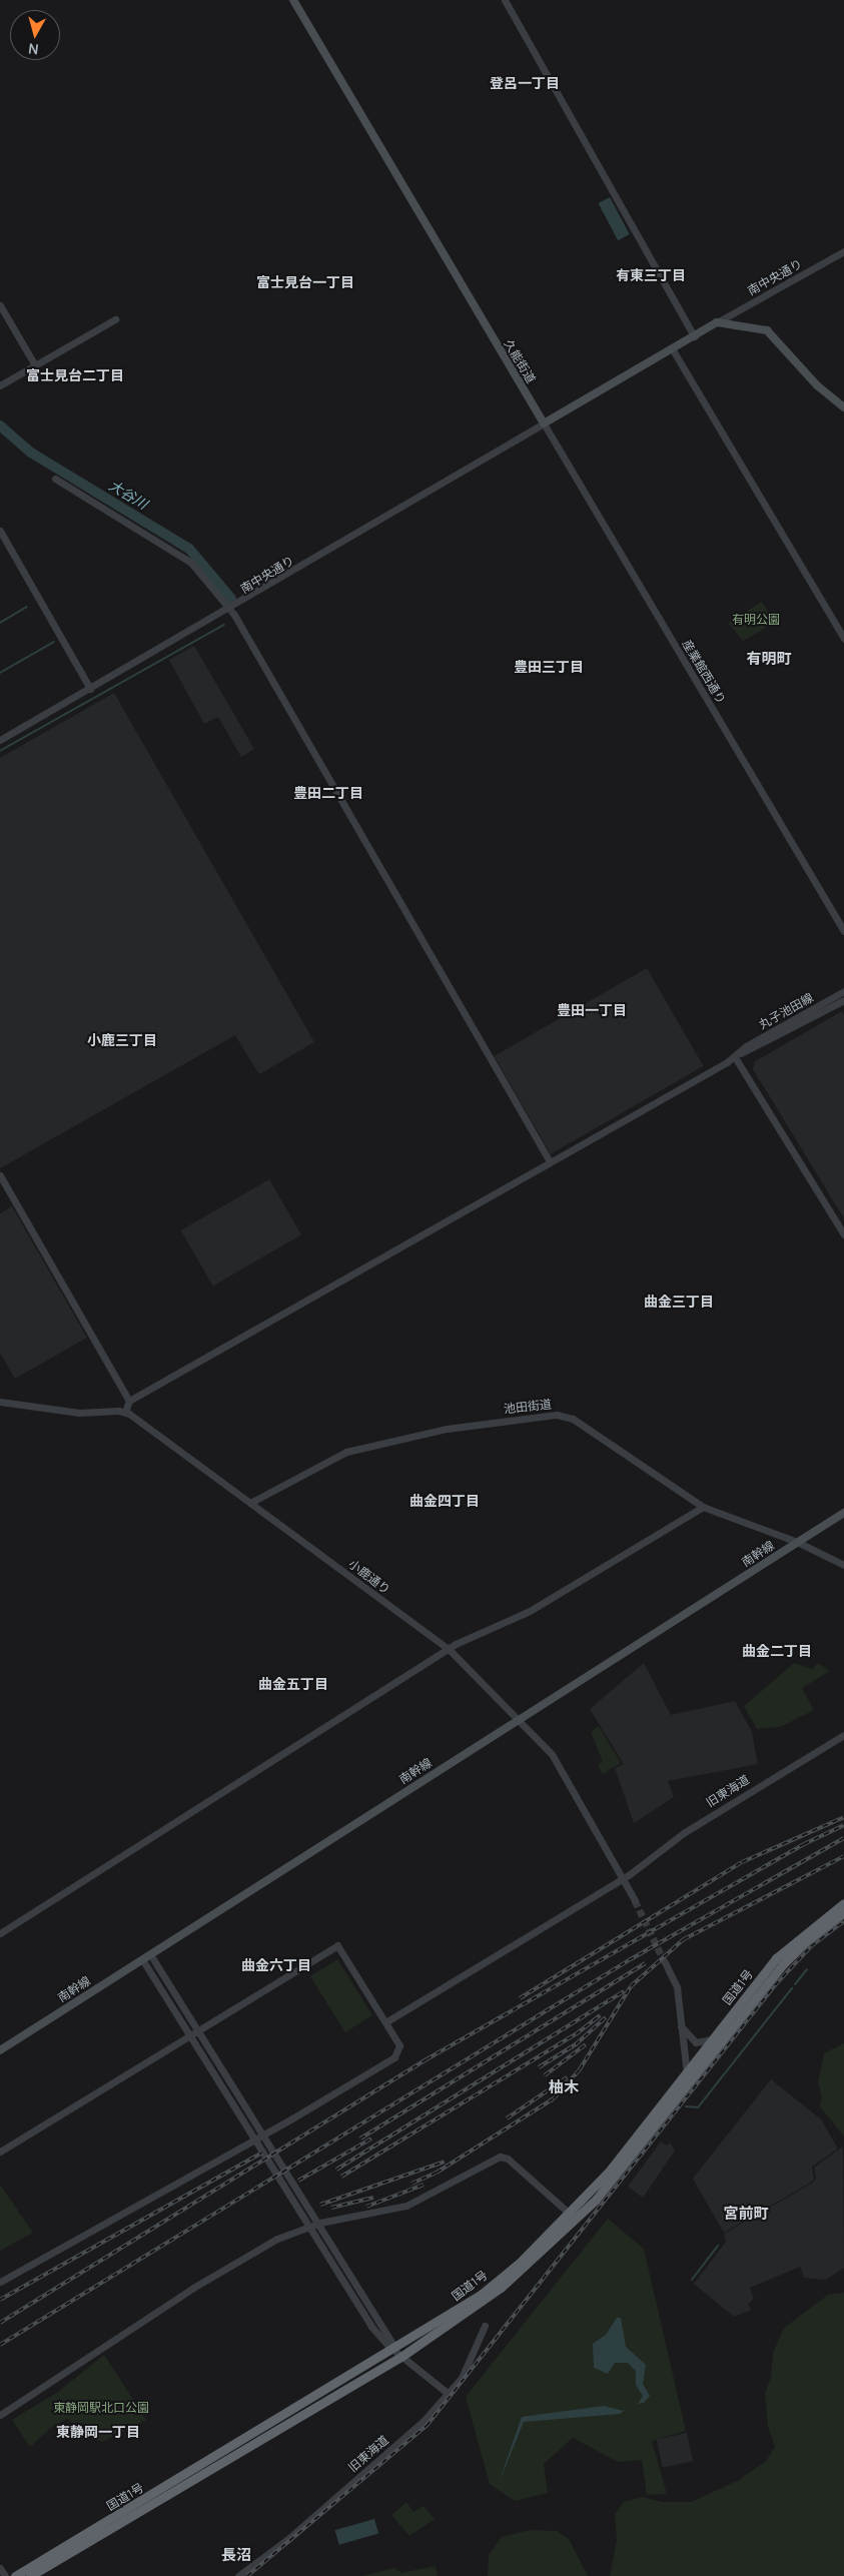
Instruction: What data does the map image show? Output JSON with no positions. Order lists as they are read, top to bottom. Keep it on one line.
{"streets":{"highway":["国道1号"],"main road":["久能街道","南幹線"],"street":["南中央通り","産業館西通り","丸子池田線","池田街道","小鹿通り","旧東海道"]},"crossings":[["南中央通り","久能街道"],["南中央通り","産業館西通り"],["久能街道","産業館西通り"],["池田街道","南幹線"],["池田街道","小鹿通り"],["南幹線","小鹿通り"]],"districts":["登呂一丁目","有東三丁目","富士見台一丁目","富士見台二丁目","有明町","豊田三丁目","豊田二丁目","豊田一丁目","小鹿三丁目","曲金三丁目","曲金四丁目","曲金二丁目","曲金五丁目","曲金六丁目","柚木","宮前町","東静岡一丁目","長沼"],"water":["大谷川"],"parks":["有明公園","東静岡駅北口公園"],"north":"bottom"}
